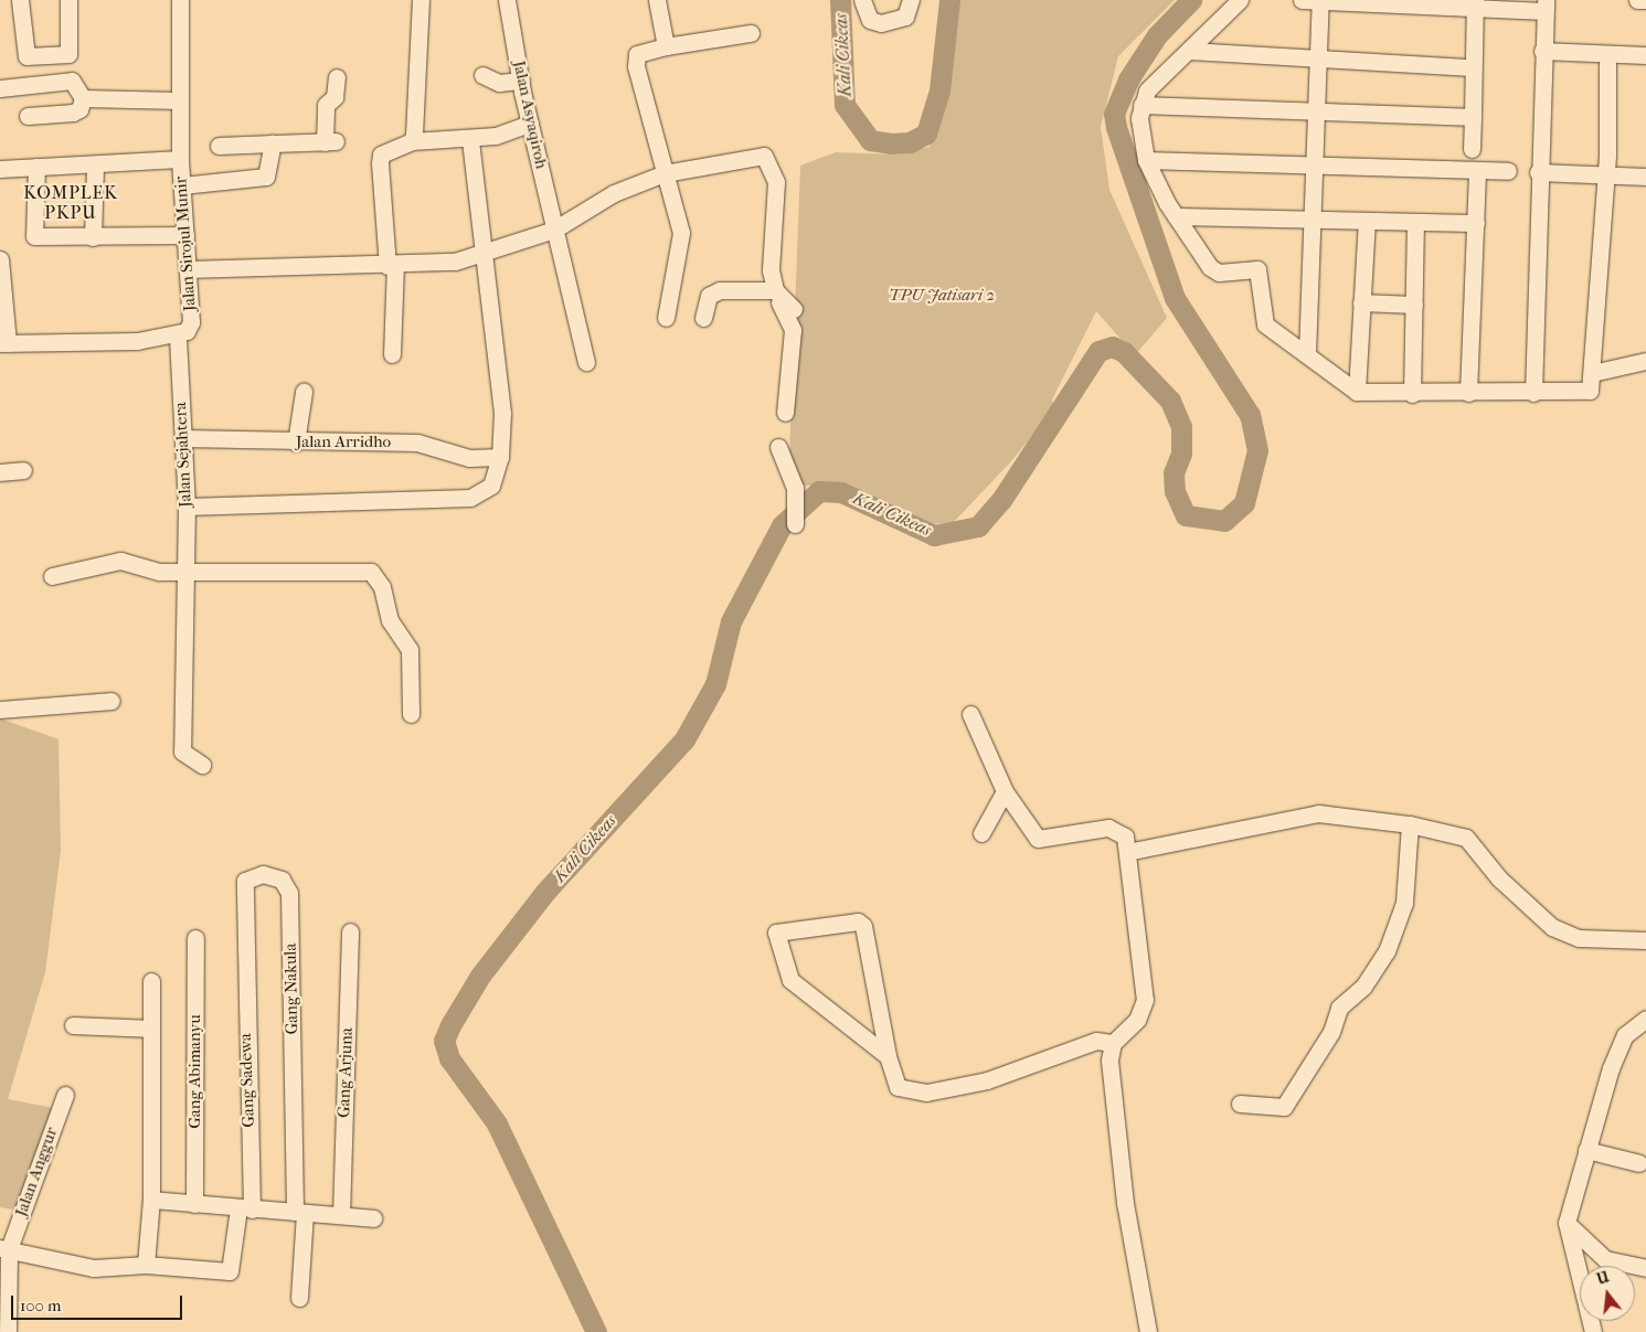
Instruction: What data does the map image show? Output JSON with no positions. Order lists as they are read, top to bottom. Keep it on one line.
{"streets":{"street":["Jalan Asyaqiroh","Jalan Sirojul Munir","Jalan Arridho","Jalan Sejahtera","Gang Nakula","Gang Abimanyu","Gang Arjuna","Gang Sadewa","Jalan Anggur"]},"crossings":[["Jalan Sirojul Munir","Jalan Sejahtera"],["Jalan Arridho","Jalan Sejahtera"],["Gang Nakula","Gang Sadewa"]],"districts":["KOMPLEK PKPU"],"water":["Kali Cikeas"],"parks":["TPU Jatisari 2"],"scale_bar":"100 m","north":"top"}
